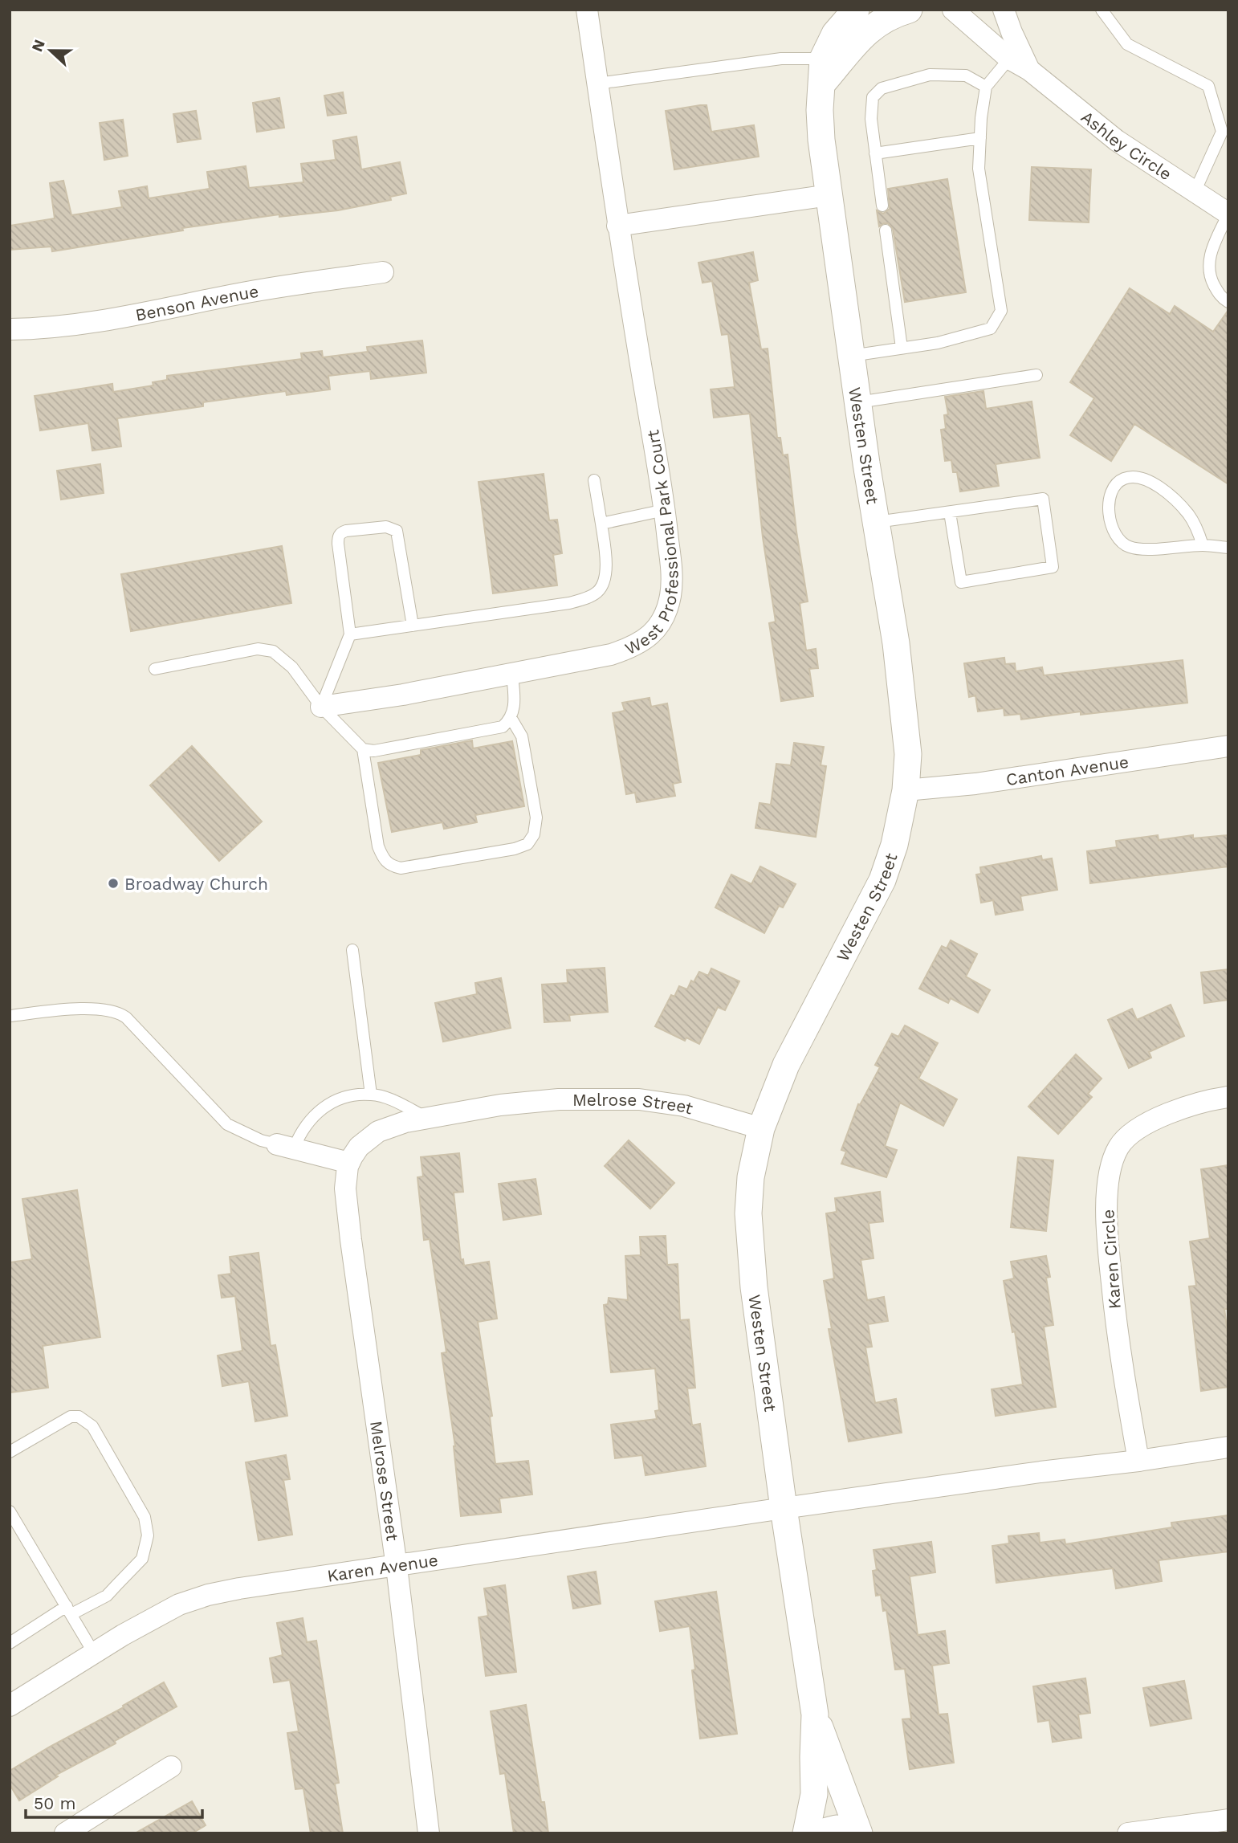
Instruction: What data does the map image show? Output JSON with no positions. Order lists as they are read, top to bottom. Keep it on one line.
{"streets":{"street":["Ashley Circle","Benson Avenue","Westen Street","West Professional Park Court","Canton Avenue","Melrose Street","Karen Circle","Karen Avenue"]},"crossings":[["Westen Street","Canton Avenue"],["Westen Street","Melrose Street"],["Westen Street","Karen Avenue"],["Melrose Street","Karen Avenue"]],"places":["Broadway Church"],"scale_bar":"50 m","north":"left"}
